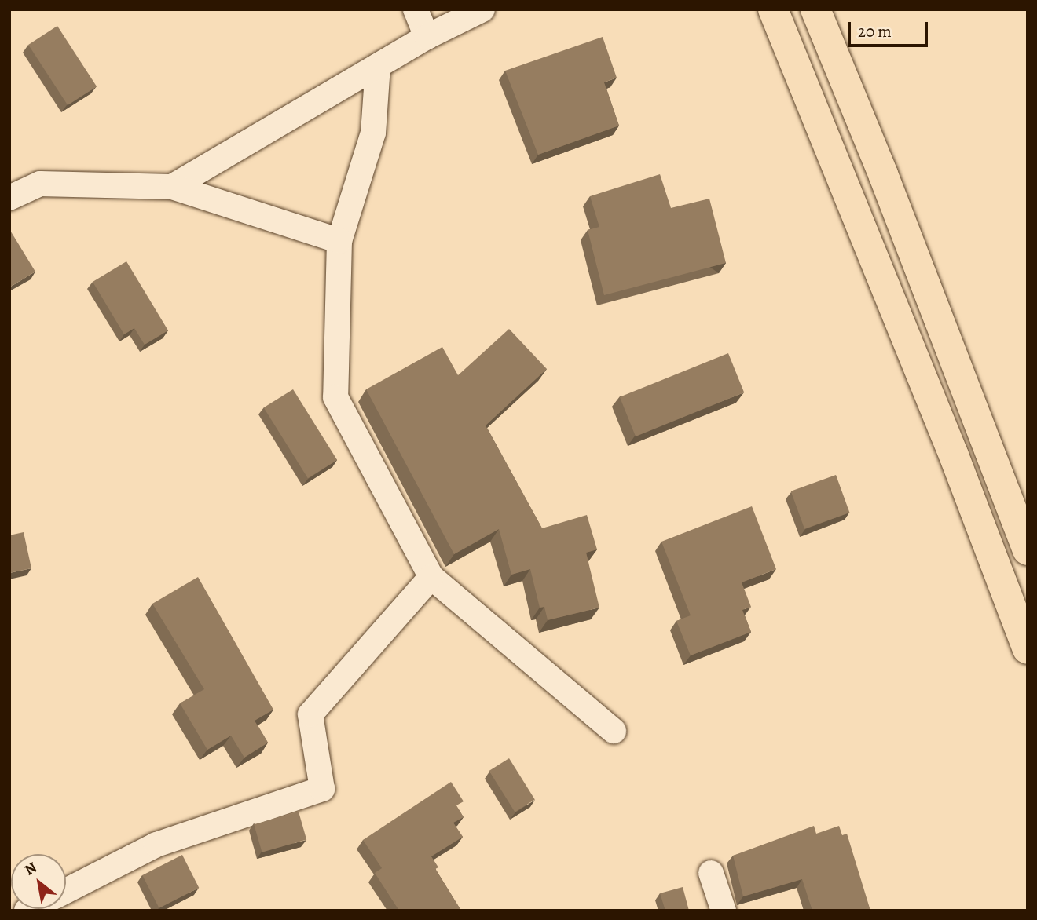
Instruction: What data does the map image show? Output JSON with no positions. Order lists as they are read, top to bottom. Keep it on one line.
{"scale_bar":"20 m","north":"top left"}
